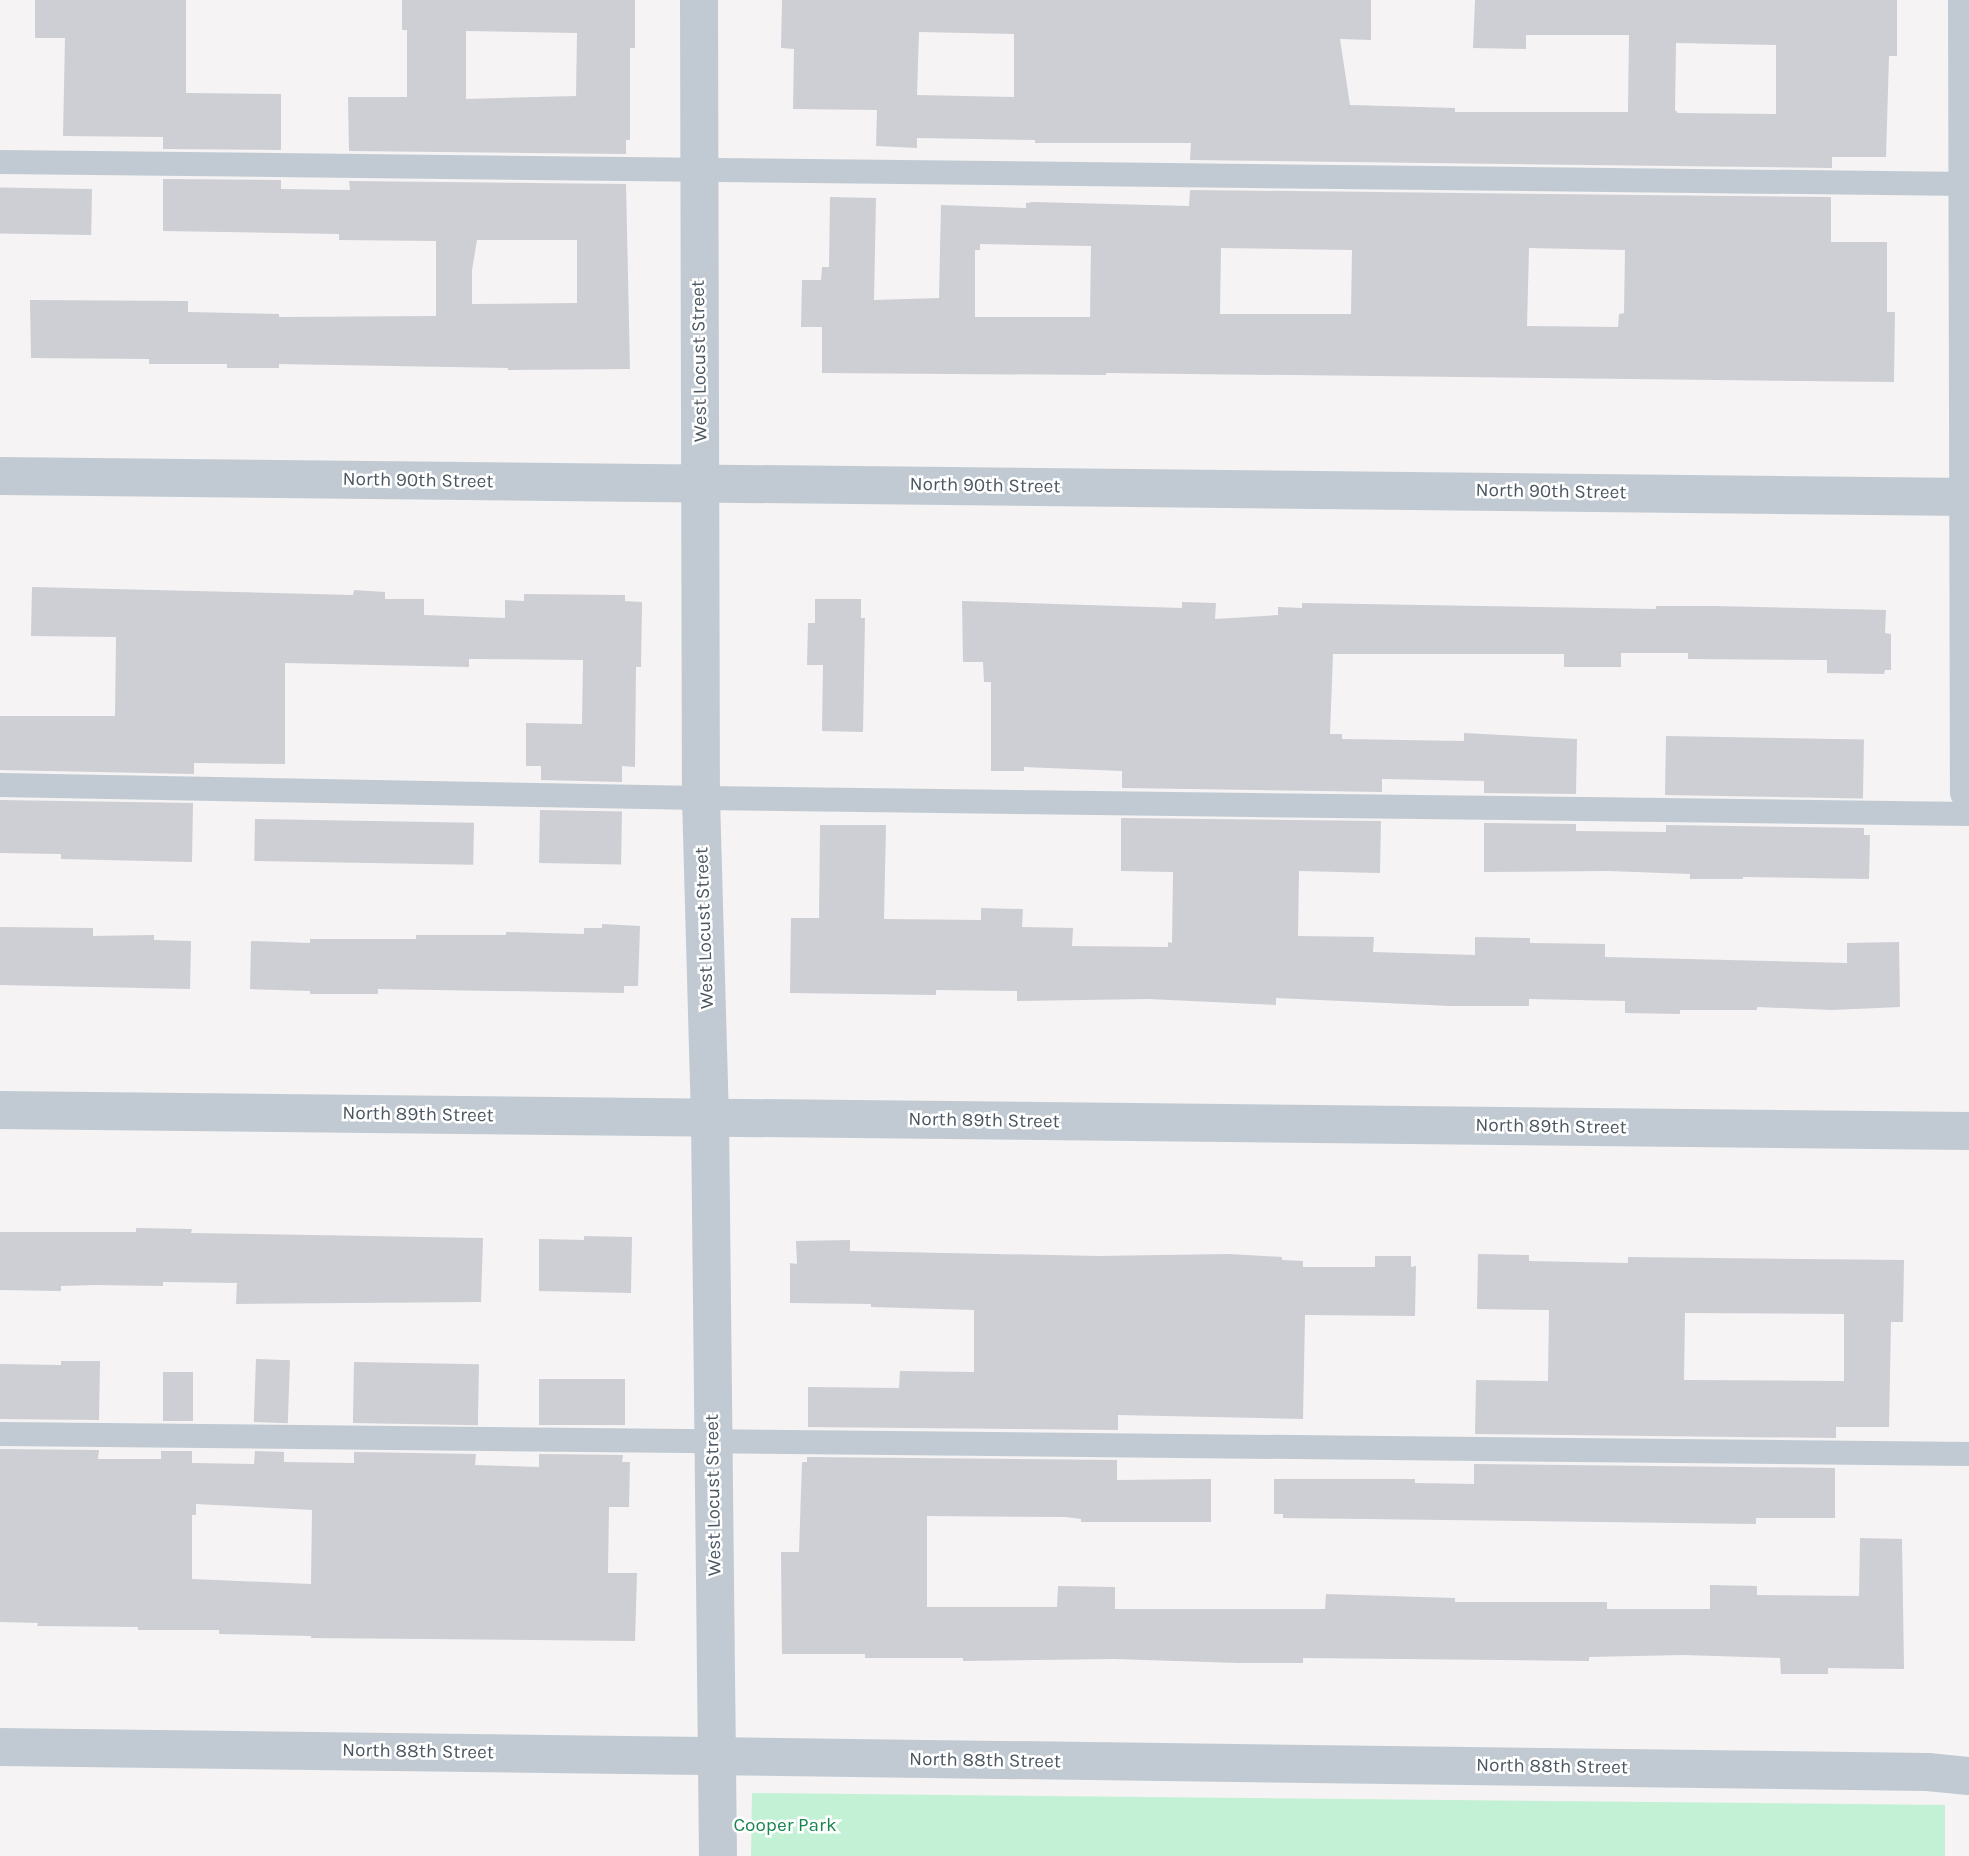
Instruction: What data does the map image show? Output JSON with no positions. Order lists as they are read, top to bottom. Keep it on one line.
{"streets":{"street":["West Locust Street","North 90th Street","North 89th Street","North 88th Street"]},"crossings":[["West Locust Street","North 90th Street"],["West Locust Street","North 89th Street"],["West Locust Street","North 88th Street"]],"parks":["Cooper Park"]}
